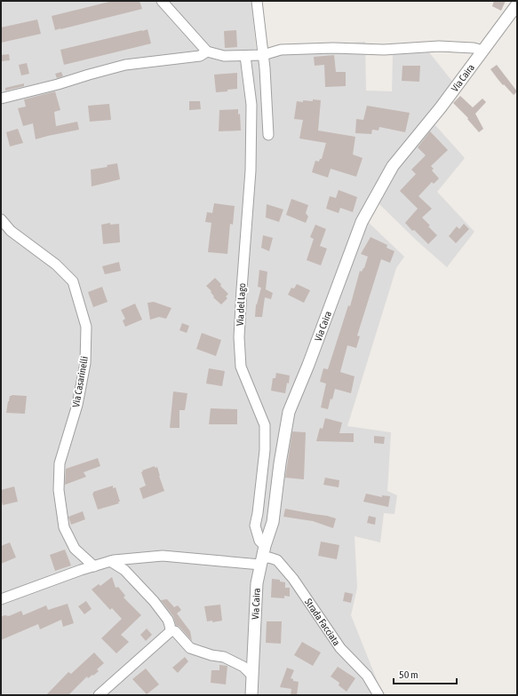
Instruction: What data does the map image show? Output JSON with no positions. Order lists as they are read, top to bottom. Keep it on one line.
{"streets":{"street":["Via Caira","Via del Lago","Via Casarinelli","Strada Facciata"]},"crossings":[["Via Caira","Via del Lago"],["Via Caira","Strada Facciata"],["Via Casarinelli","Strada Facciata"]],"scale_bar":"50 m"}
